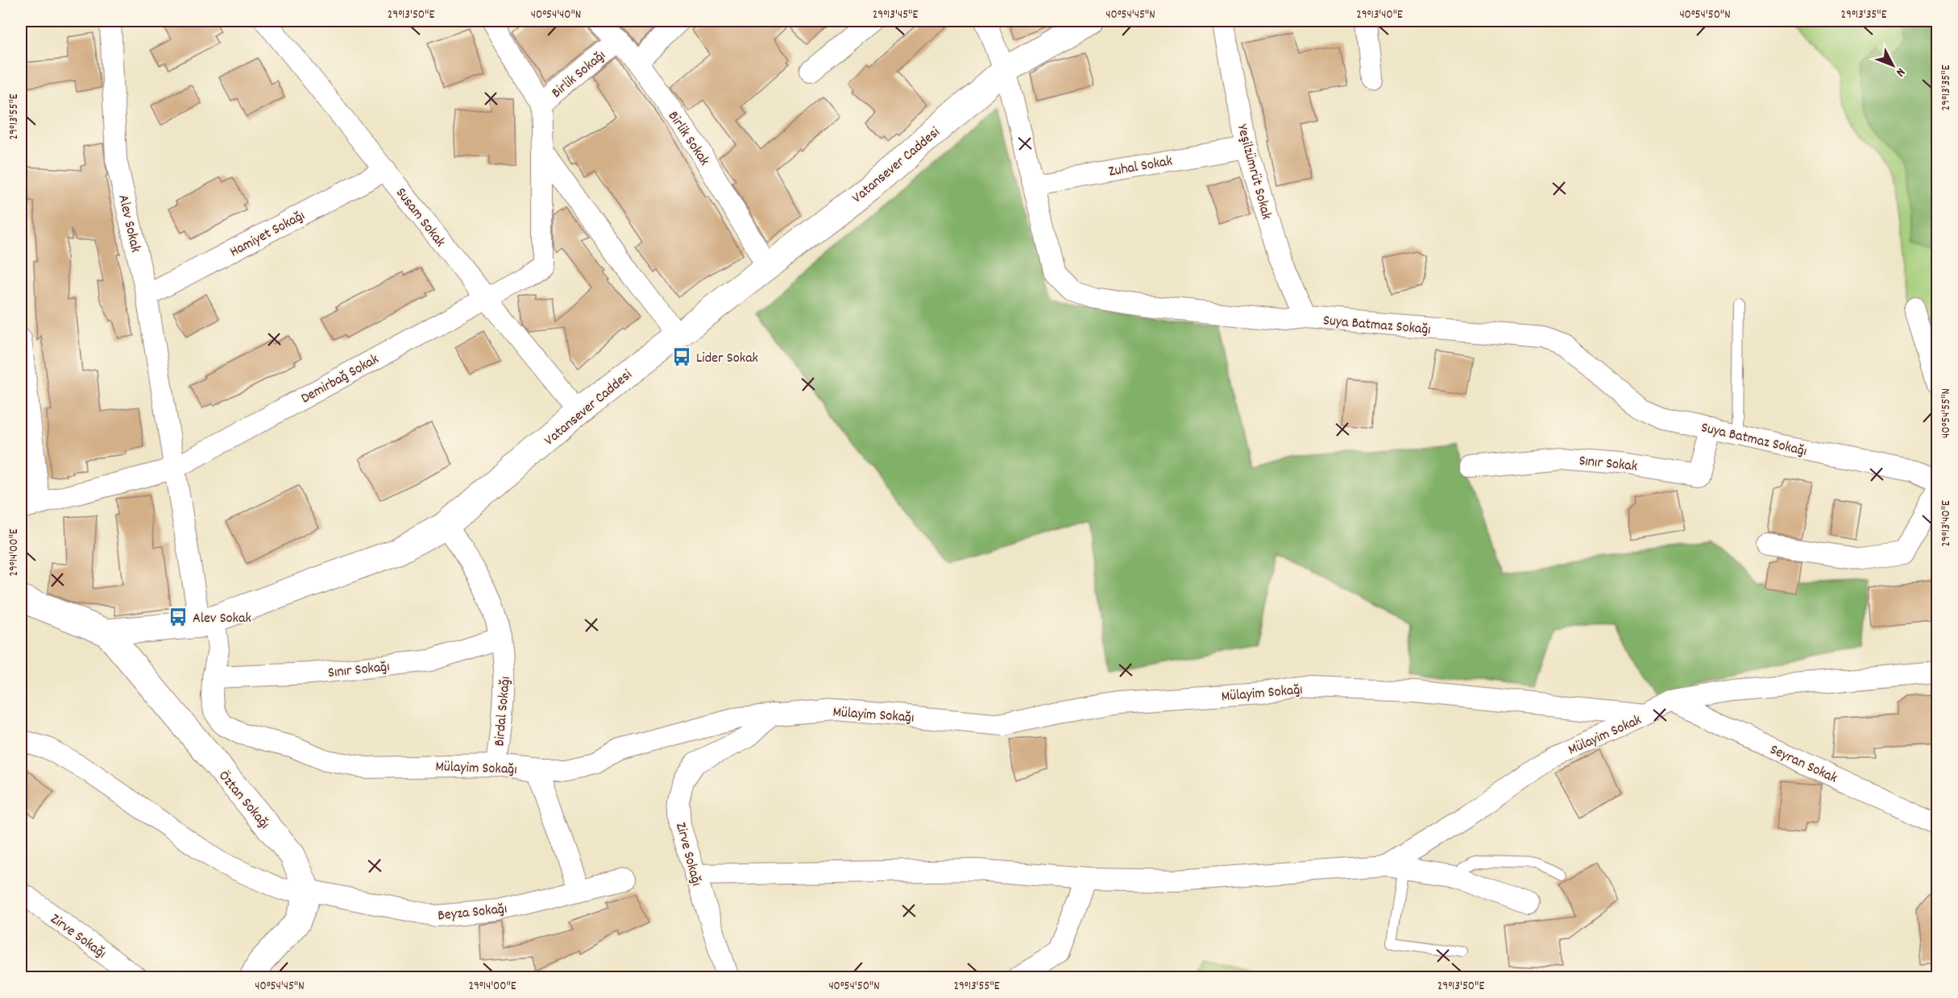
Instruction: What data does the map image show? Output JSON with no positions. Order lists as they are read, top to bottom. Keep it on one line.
{"streets":{"main road":["Vatansever Caddesi"],"street":["Birlik Sokağı","Birlik Sokak","Zuhal Sokak","Yeşilzümrüt Sokak","Susam Sokak","Alev Sokak","Hamiyet Sokağı","Suya Batmaz Sokağı","Demirbağ Sokak","Sınır Sokak","Sınır Sokağı","Mülayim Sokağı","Birdal Sokağı","Mülayim Sokak","Seyran Sokak","Öztan Sokağı","Zirve Sokağı","Beyza Sokağı"]},"crossings":[["Birlik Sokağı","Birlik Sokak"],["Birlik Sokak","Vatansever Caddesi"],["Vatansever Caddesi","Susam Sokak"],["Vatansever Caddesi","Alev Sokak"],["Vatansever Caddesi","Suya Batmaz Sokağı"],["Vatansever Caddesi","Mülayim Sokağı"],["Vatansever Caddesi","Birdal Sokağı"],["Vatansever Caddesi","Öztan Sokağı"],["Zuhal Sokak","Yeşilzümrüt Sokak"],["Zuhal Sokak","Suya Batmaz Sokağı"],["Yeşilzümrüt Sokak","Suya Batmaz Sokağı"],["Susam Sokak","Hamiyet Sokağı"],["Susam Sokak","Demirbağ Sokak"],["Alev Sokak","Hamiyet Sokağı"],["Alev Sokak","Demirbağ Sokak"],["Alev Sokak","Mülayim Sokağı"],["Suya Batmaz Sokağı","Sınır Sokak"],["Sınır Sokağı","Mülayim Sokağı"],["Sınır Sokağı","Birdal Sokağı"],["Mülayim Sokağı","Birdal Sokağı"],["Mülayim Sokağı","Mülayim Sokak"],["Mülayim Sokağı","Zirve Sokağı"],["Mülayim Sokak","Seyran Sokak"],["Öztan Sokağı","Beyza Sokağı"]],"places":{"bus stop":["Lider Sokak","Alev Sokak"]},"north":"bottom right","coordinates":["29°13'50\"E","40°54'40\"N","29°13'45\"E","40°54'45\"N","29°13'40\"E","40°54'50\"N","29°13'35\"E","29°13'55\"E","40°54'55\"N","29°14'00\"E"]}
